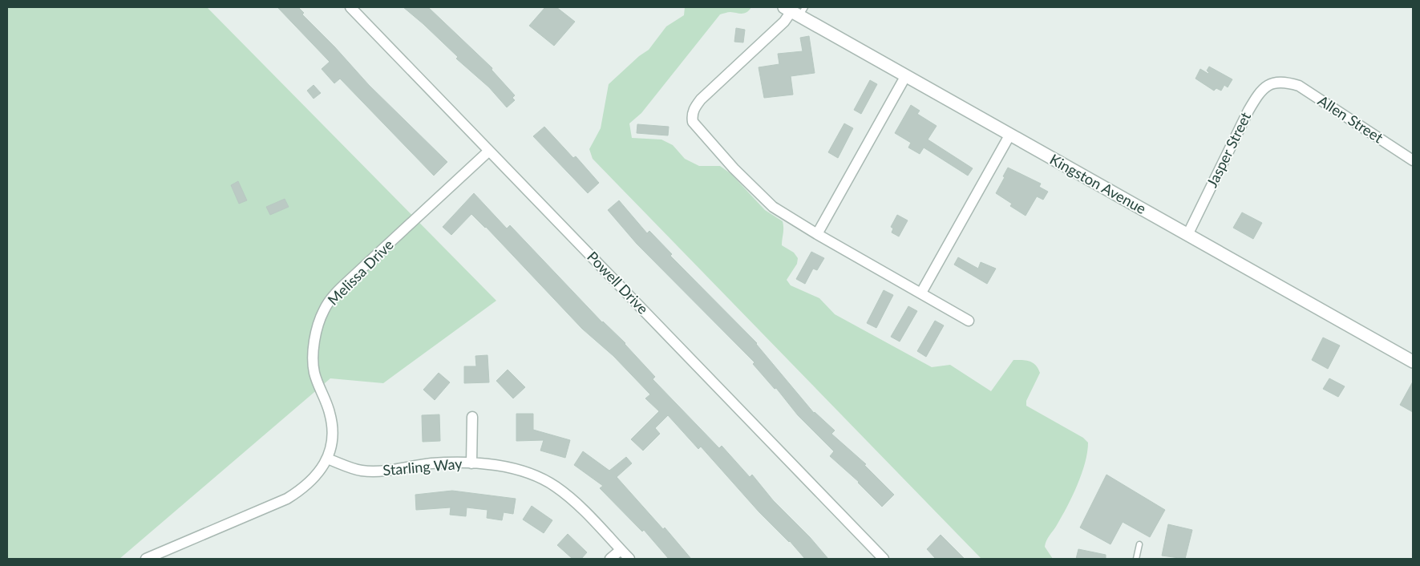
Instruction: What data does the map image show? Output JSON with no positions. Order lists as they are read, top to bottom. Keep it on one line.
{"streets":{"street":["Allen Street","Jasper Street","Kingston Avenue","Melissa Drive","Powell Drive","Starling Way"]},"crossings":[["Allen Street","Jasper Street"],["Jasper Street","Kingston Avenue"],["Melissa Drive","Powell Drive"],["Melissa Drive","Starling Way"]]}
